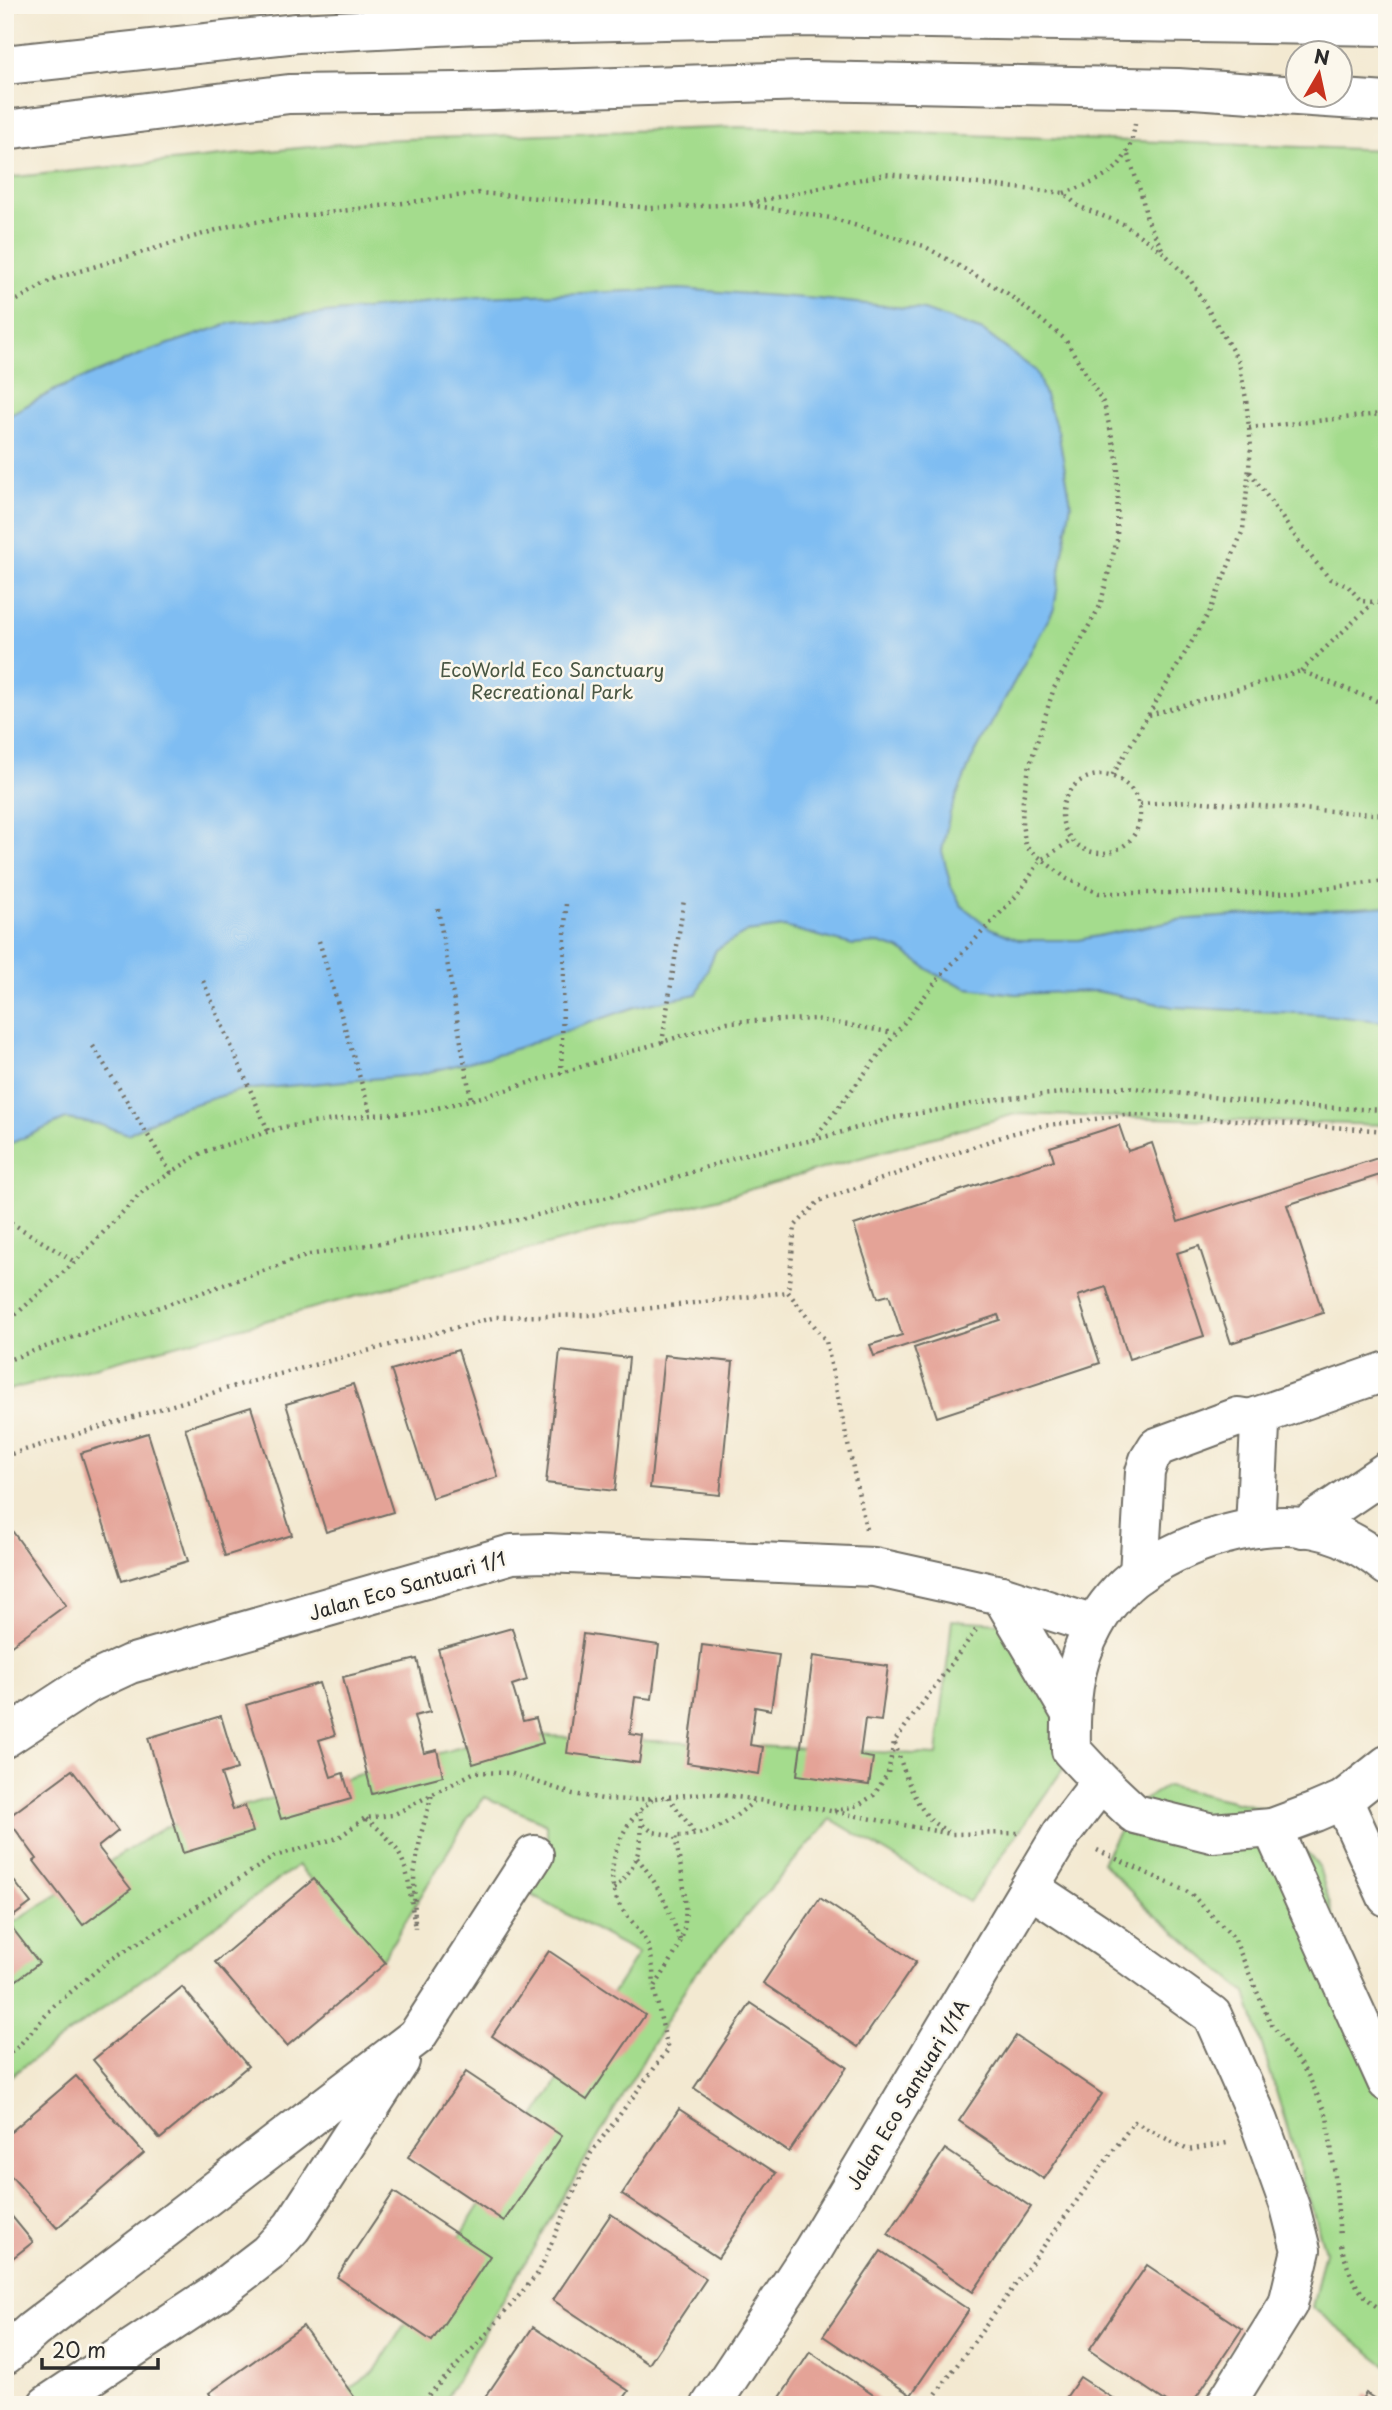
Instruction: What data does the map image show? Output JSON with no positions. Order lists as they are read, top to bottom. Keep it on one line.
{"streets":{"street":["Jalan Eco Santuari 1/1","Jalan Eco Santuari 1/1A"]},"parks":["EcoWorld Eco Sanctuary Recreational Park"],"scale_bar":"20 m","north":"top"}
